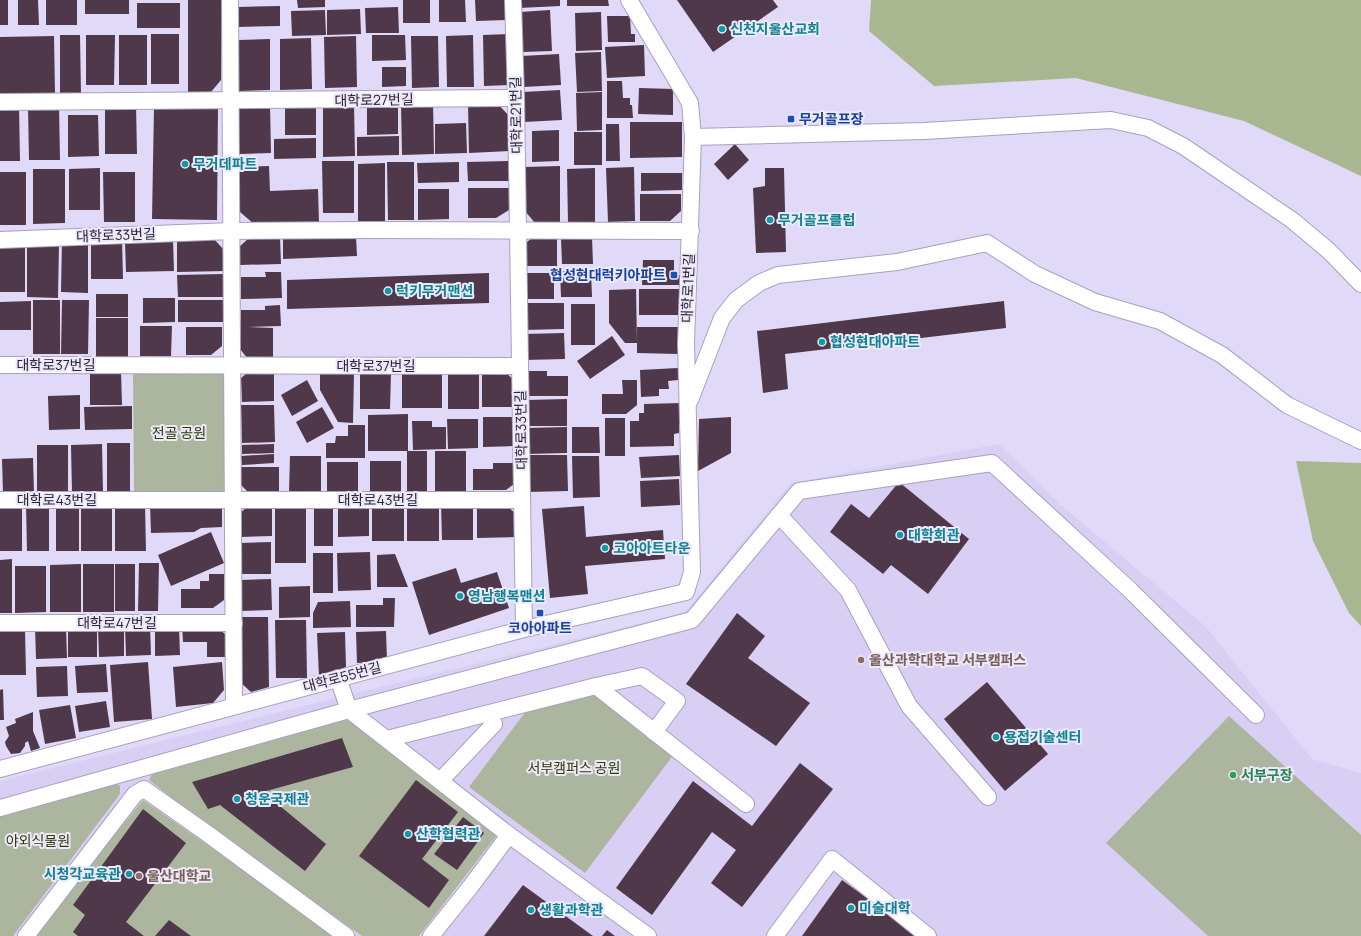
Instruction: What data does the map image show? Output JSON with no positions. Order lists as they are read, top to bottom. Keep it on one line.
{"streets":{"street":["대학로27번길","대학로21번길","대학로33번길","대학로1번길","대학로37번길","대학로43번길","대학로47번길","대학로55번길"]},"crossings":[["대학로27번길","대학로21번길"],["대학로21번길","대학로33번길"],["대학로33번길","대학로1번길"],["대학로33번길","대학로37번길"],["대학로33번길","대학로43번길"],["대학로33번길","대학로55번길"],["대학로1번길","대학로55번길"]],"parks":["전골 공원","서부캠퍼스 공원","야외식물원"],"places":{"other":["신천지울산교회","무거데파트","무거골프클럽","럭키무거맨션","협성현대아파트","대학회관","코아아트타운","영남행복맨션","울산과학대학교 서부캠퍼스","용접기술센터","서부구장","청운국제관","산학협력관","시청각교육관","울산대학교","미술대학","생활과학관"],"transit":["무거골프장","협성현대럭키아파트","코아아파트"]}}
